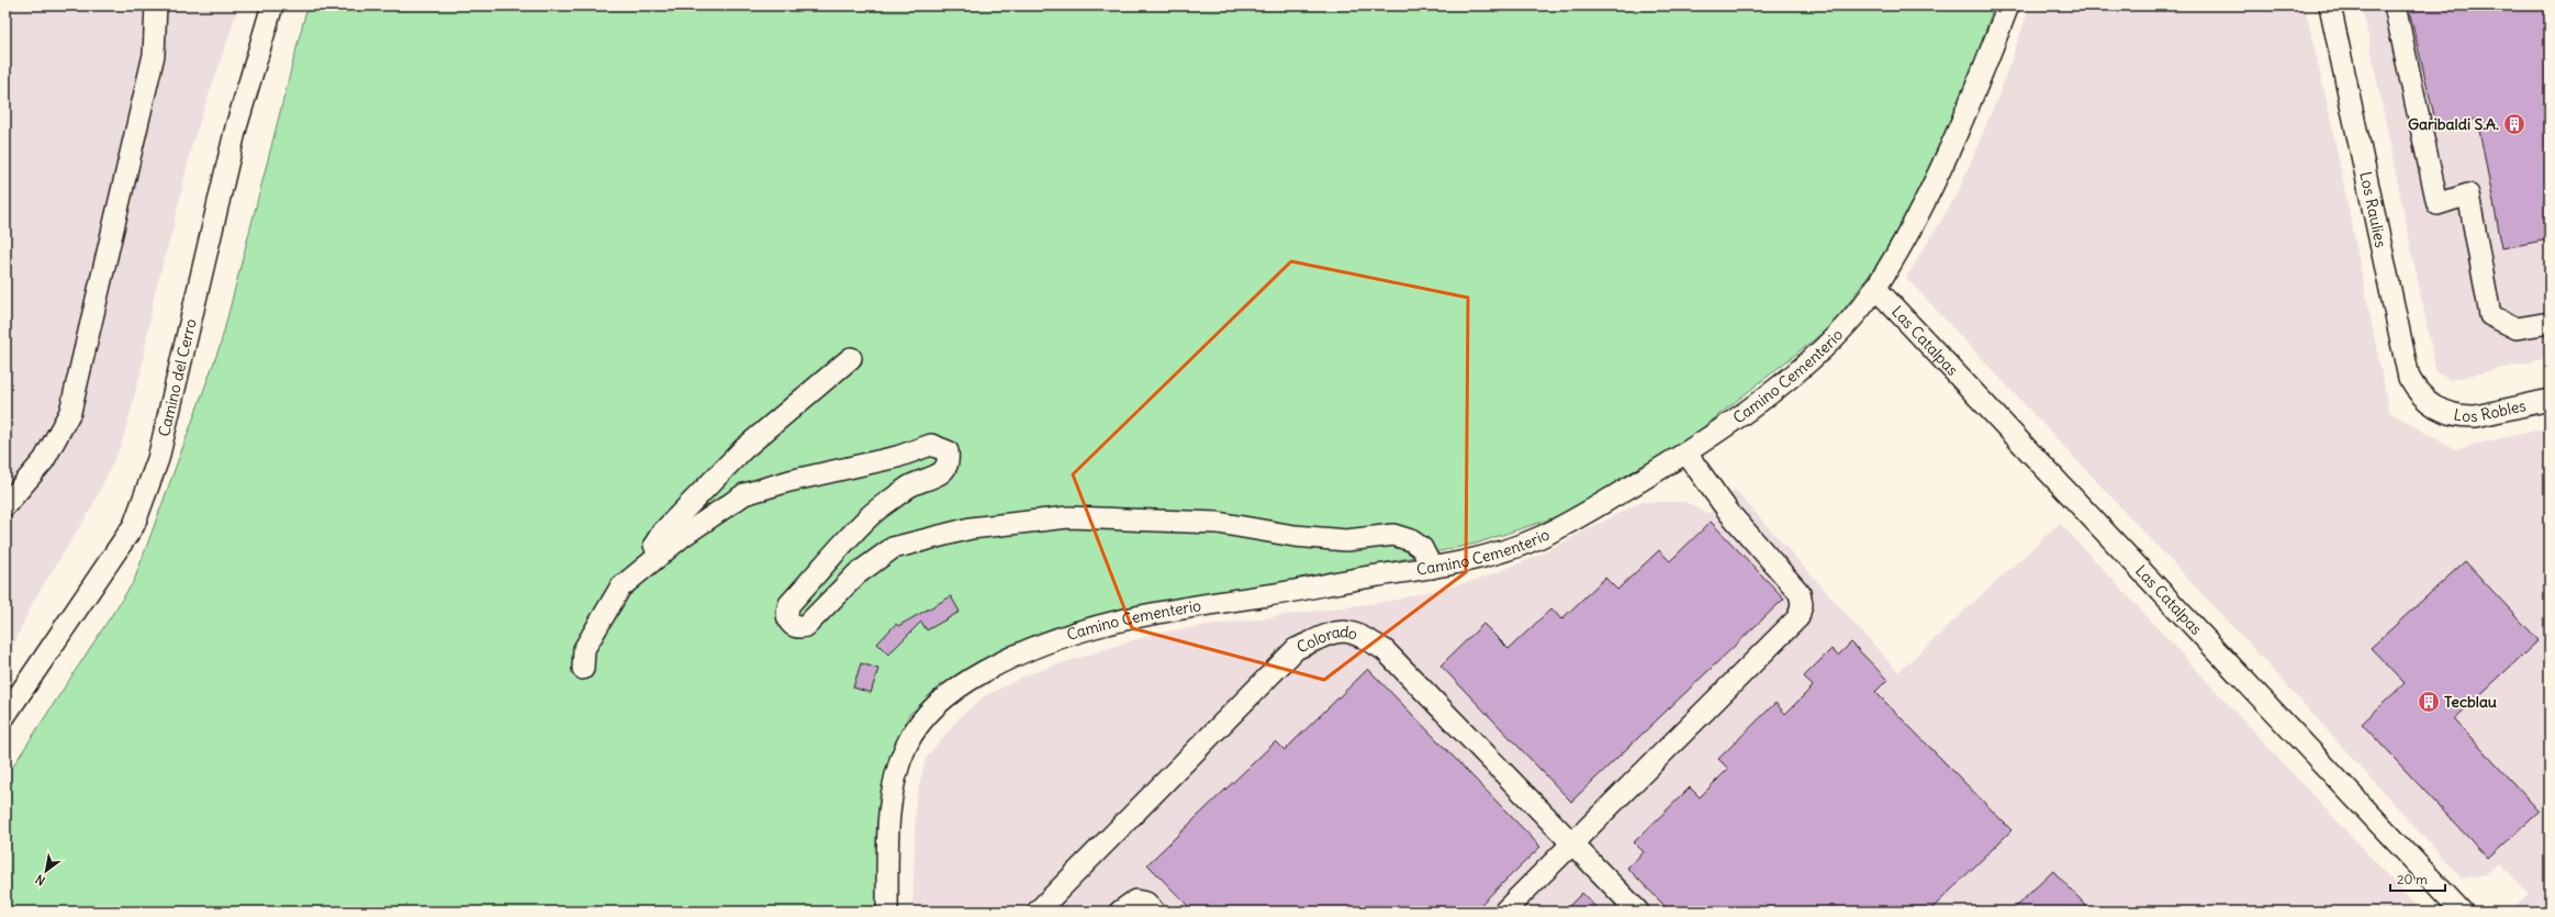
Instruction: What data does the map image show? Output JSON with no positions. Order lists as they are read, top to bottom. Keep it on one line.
{"streets":{"street":["Los Raulies","Las Catalpas","Camino Cementerio","Camino del Cerro","Los Robles","Colorado"]},"crossings":[["Los Raulies","Los Robles"],["Las Catalpas","Camino Cementerio"]],"places":{"building":["Garibaldi S.A.","Tecblau"]},"scale_bar":"20 m","north":"bottom left"}
